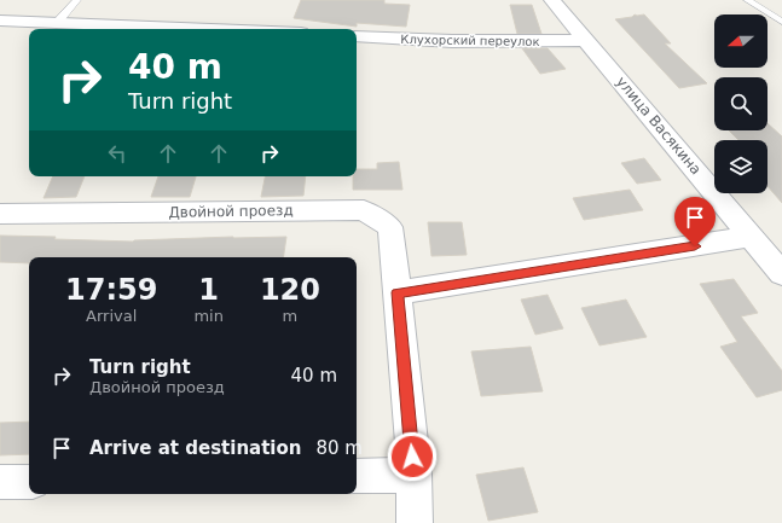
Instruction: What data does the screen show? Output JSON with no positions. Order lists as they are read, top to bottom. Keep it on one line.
{"streets":{"street":["Клухорский переулок","улица Васякина","Двойной проезд"]},"crossings":[["Клухорский переулок","улица Васякина"]],"north":"left","page":{"turn":["40 m","Turn right"],"eta":["17:59","Arrival","1","min","120","m"],"list":[{"name":"Turn right","note":"Двойной проезд","value":"40 m"},{"name":"Arrive at destination","value":"80 m"}]}}
